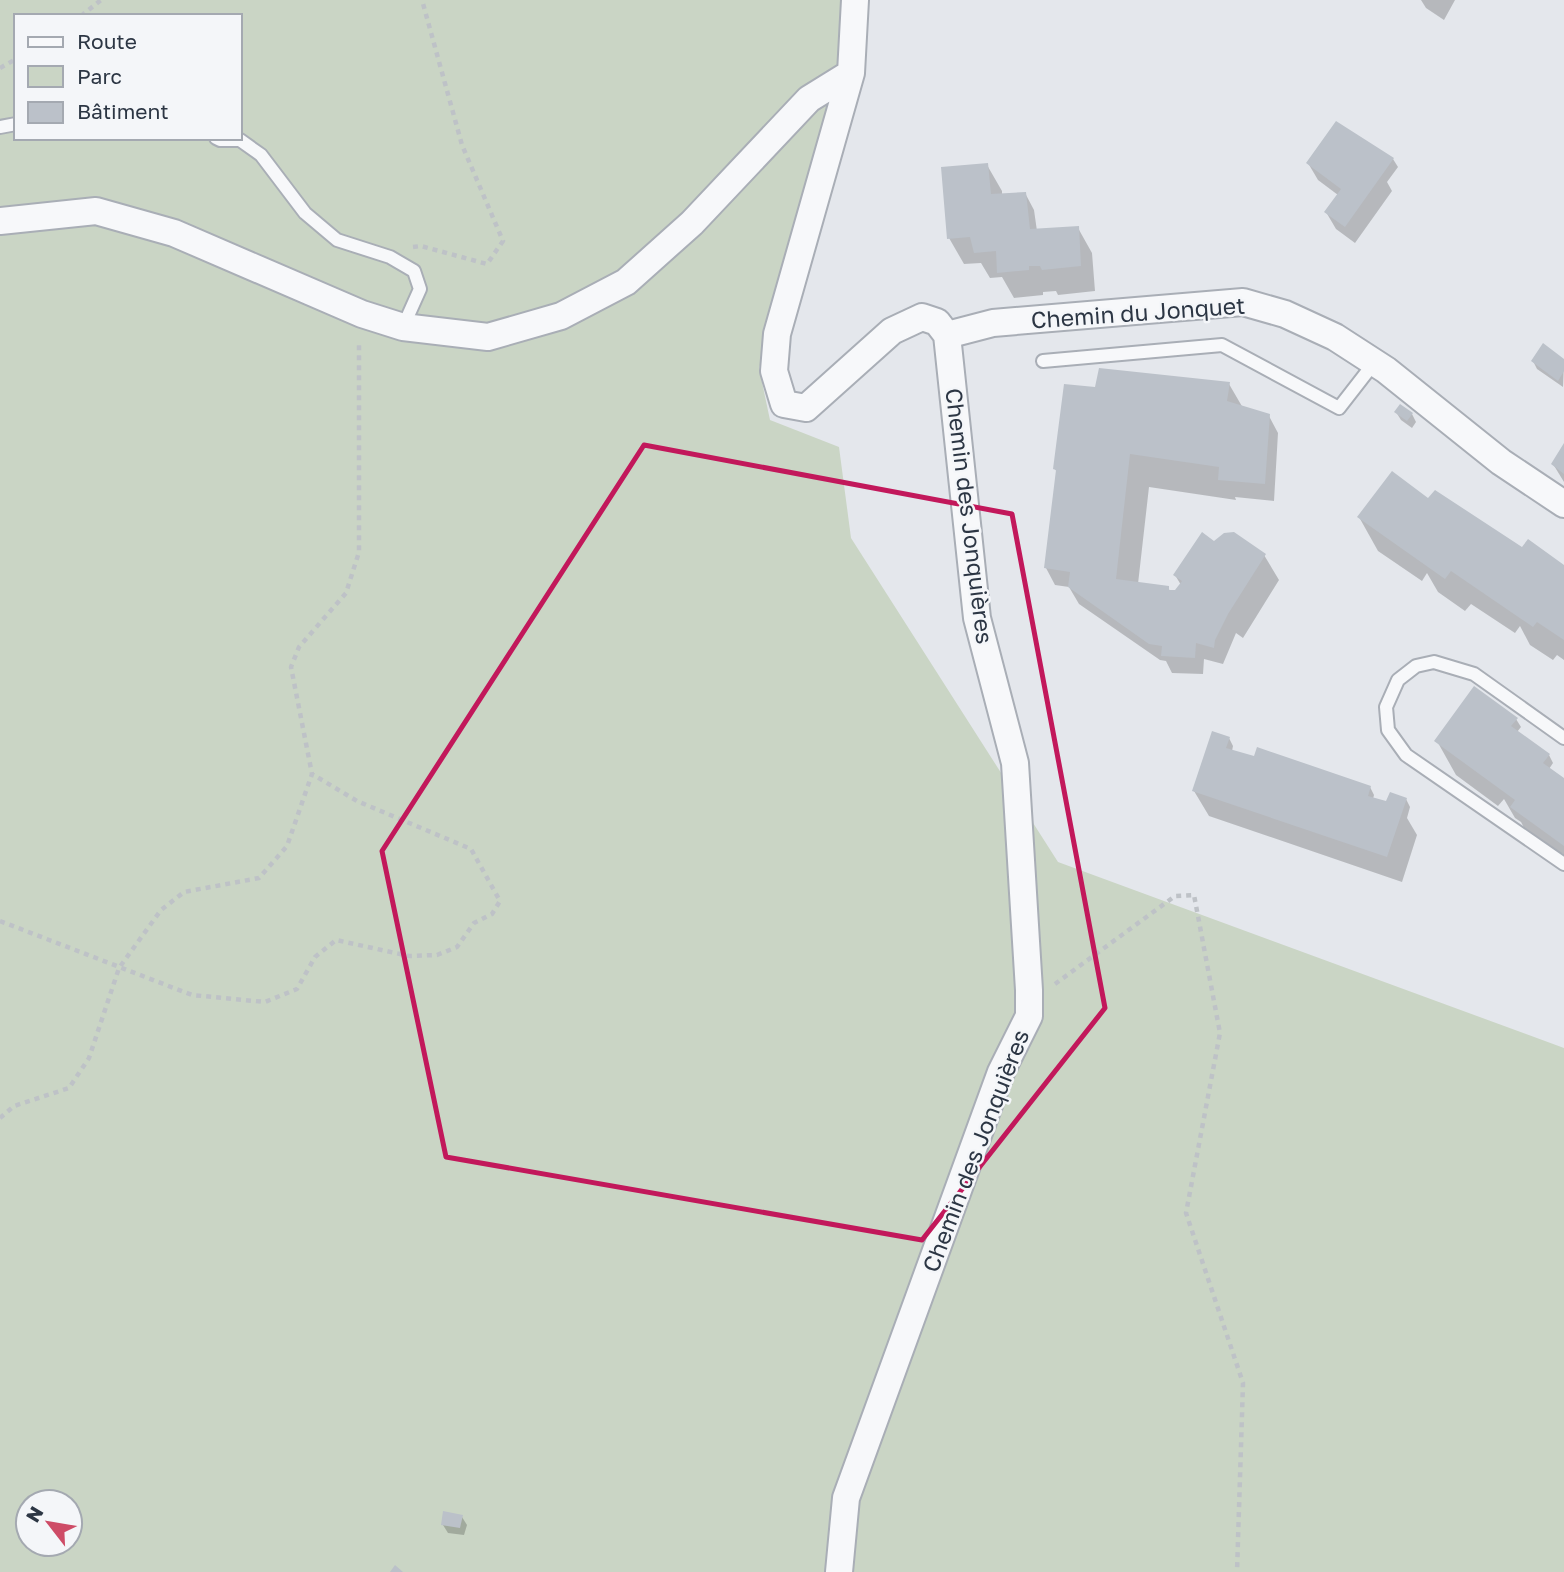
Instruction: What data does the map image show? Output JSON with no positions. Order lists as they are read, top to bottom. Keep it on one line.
{"streets":{"street":["Chemin du Jonquet","Chemin des Jonquières"]},"crossings":[["Chemin du Jonquet","Chemin des Jonquières"]],"legend":["Route","Parc","Bâtiment"],"north":"top left"}
